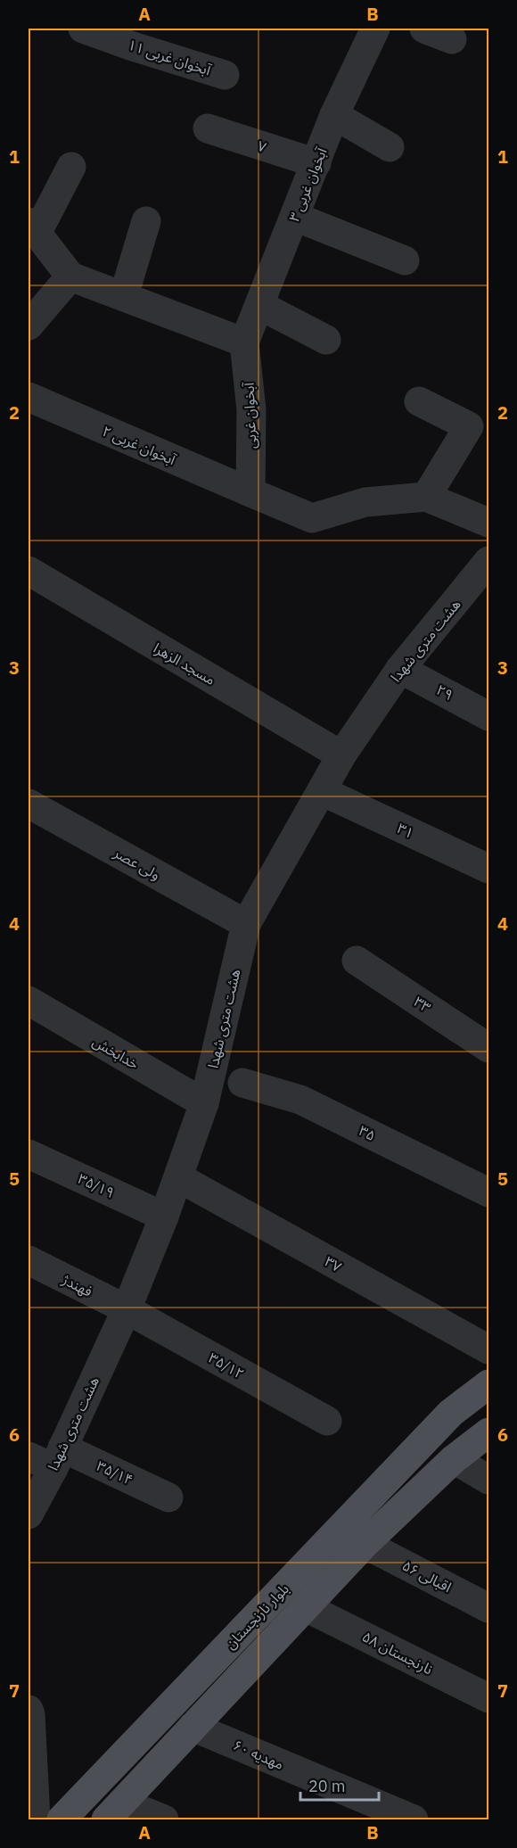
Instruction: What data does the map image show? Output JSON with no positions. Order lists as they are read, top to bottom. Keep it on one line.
{"streets":{"main road":["بلوار نارنجستان"],"street":["آبخوان غربی ۱۱","۷","آبخوان غربی ۳","آبخوان غربی","آبخوان غربی ۲","هشت متری شهدا","مسجد الزهرا","۲۹","۳۱","ولی عصر","۳۳","خدابخش","۳۵","۳۵/۱۹","۳۷","فهندژ","۳۵/۱۲","۳۵/۱۴","اقبالی ۵۶","نارنجستان ۵۸","مهدیه ۶۰"]},"crossings":[["۷","آبخوان غربی ۳"],["آبخوان غربی ۳","آبخوان غربی"],["آبخوان غربی","آبخوان غربی ۲"],["هشت متری شهدا","مسجد الزهرا"],["هشت متری شهدا","۲۹"],["هشت متری شهدا","۳۱"],["هشت متری شهدا","ولی عصر"],["هشت متری شهدا","خدابخش"],["هشت متری شهدا","۳۵/۱۹"],["هشت متری شهدا","۳۷"],["هشت متری شهدا","فهندژ"],["هشت متری شهدا","۳۵/۱۲"],["هشت متری شهدا","۳۵/۱۴"],["فهندژ","۳۵/۱۲"],["اقبالی ۵۶","بلوار نارنجستان"],["بلوار نارنجستان","نارنجستان ۵۸"],["بلوار نارنجستان","مهدیه ۶۰"]],"scale_bar":"20 m","grid":{"columns":["A","B"],"rows":["1","2","3","4","5","6","7"]}}
